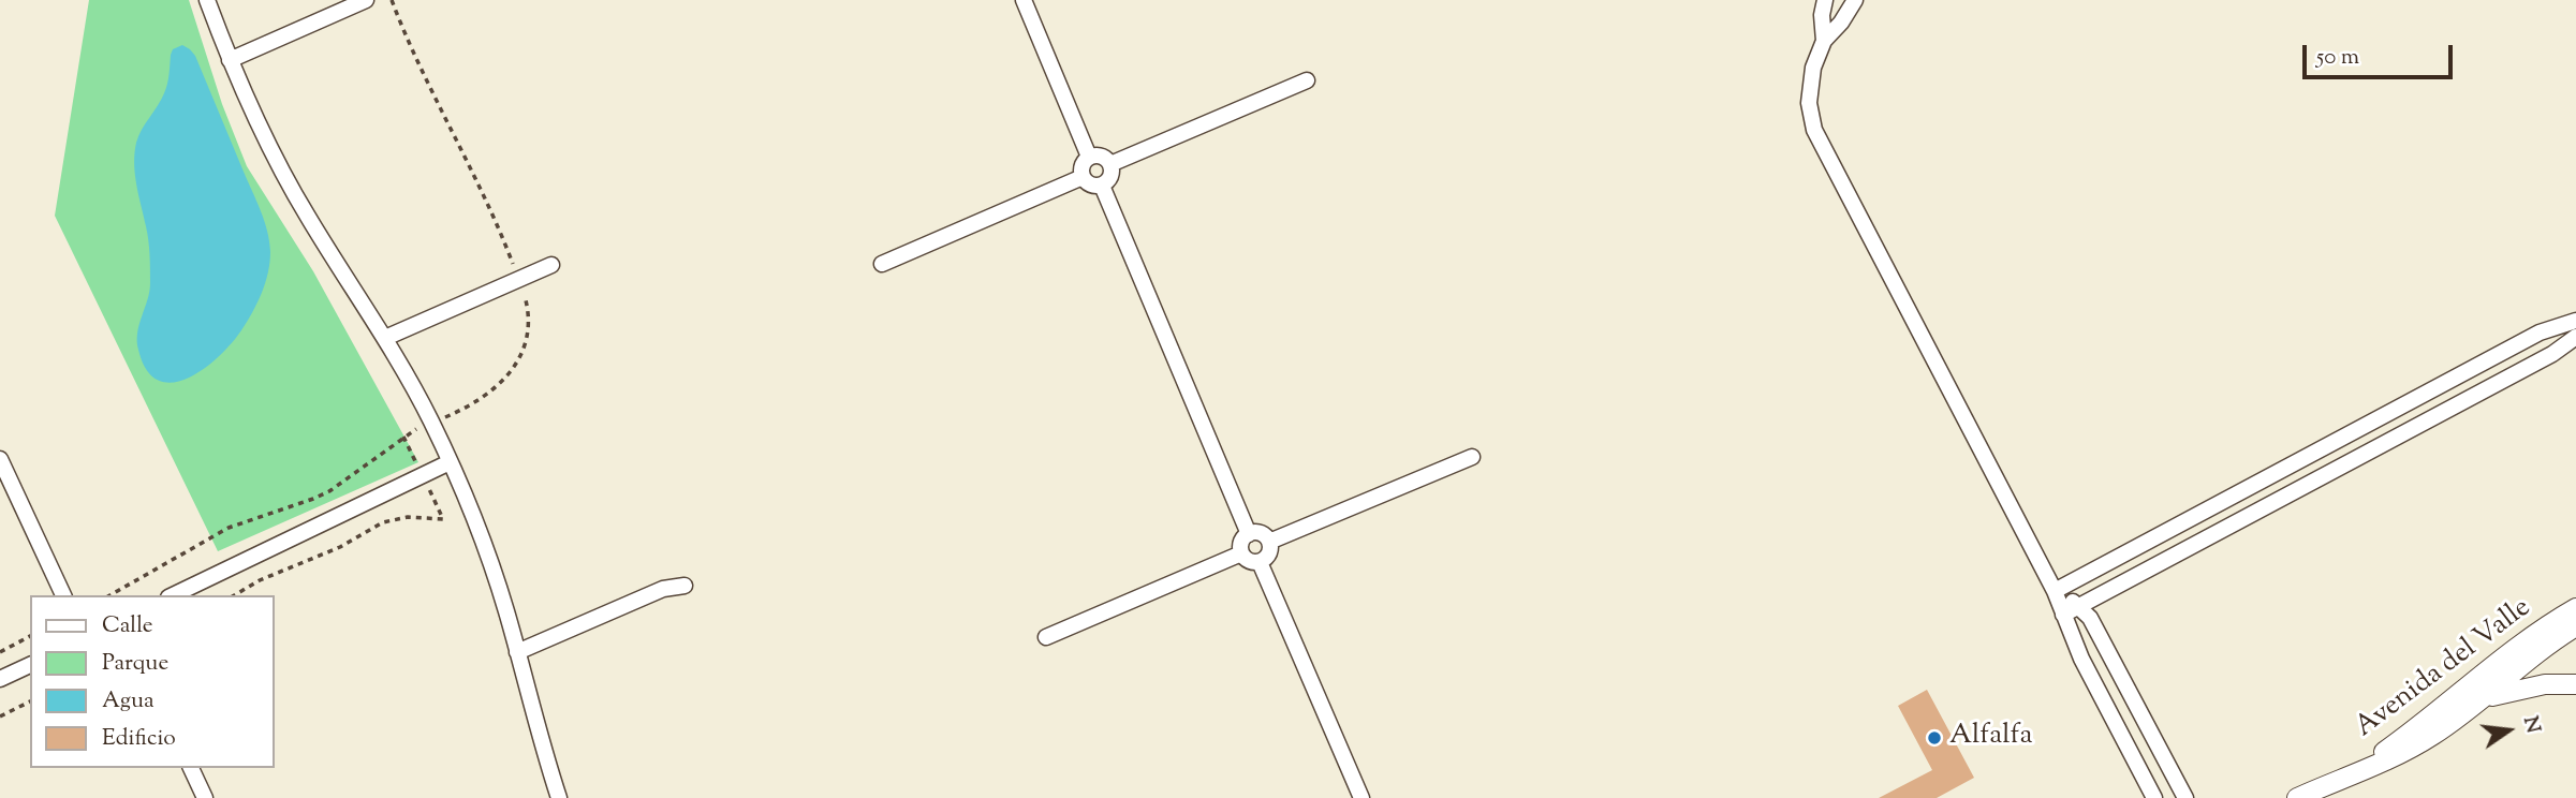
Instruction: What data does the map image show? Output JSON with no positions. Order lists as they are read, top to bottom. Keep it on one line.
{"streets":{"street":["Avenida del Valle"]},"places":["Alfalfa"],"legend":["Calle","Parque","Agua","Edificio"],"scale_bar":"50 m","north":"right"}
